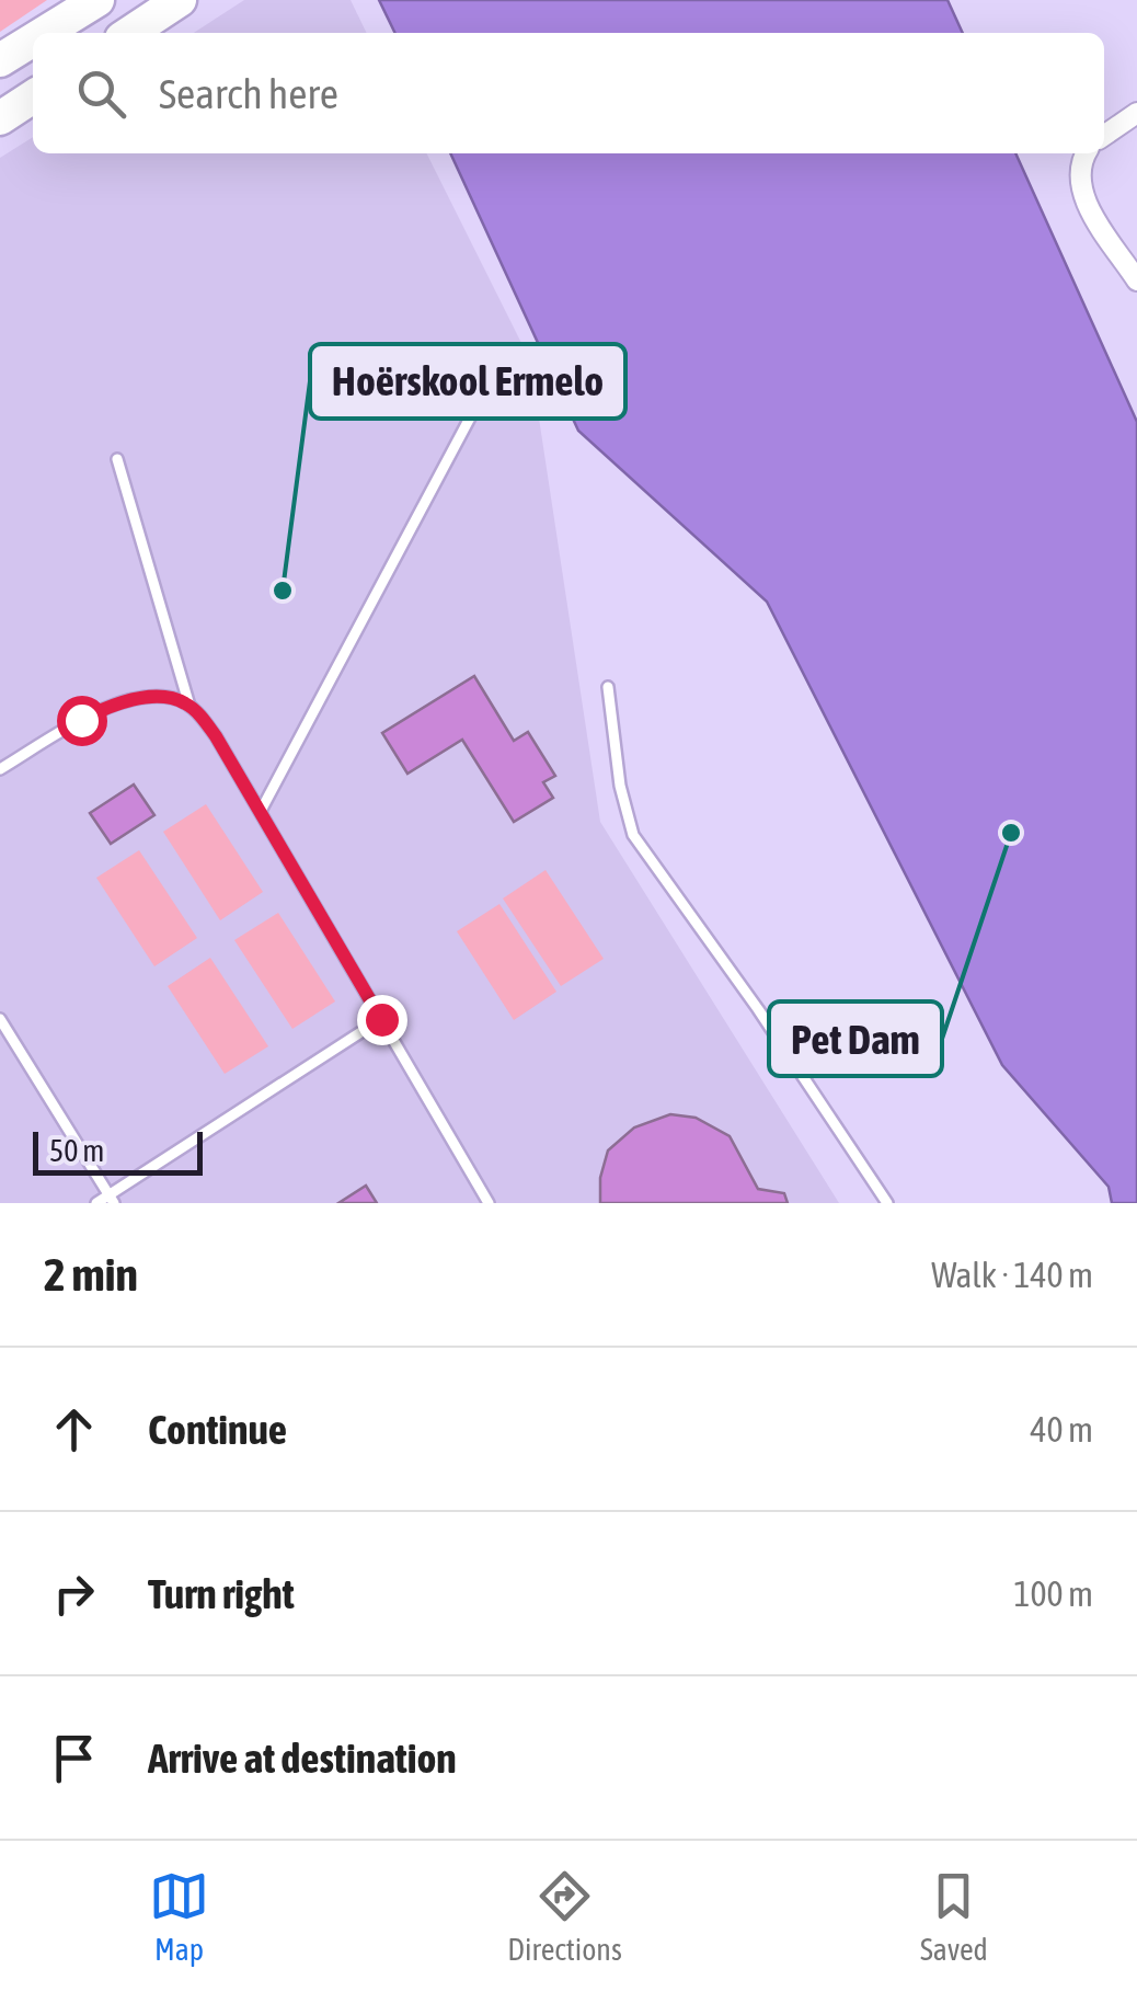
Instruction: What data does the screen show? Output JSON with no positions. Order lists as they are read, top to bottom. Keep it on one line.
{"places":["Hoërskool Ermelo","Pet Dam"],"scale_bar":"50 m","page":{"search":"Search here","scale":"50 m","heading":["2 min","Walk · 140 m"],"list":[["Continue","40 m"],["Turn right","100 m"],"Arrive at destination"],"nav":["Map","Directions","Saved"]}}
